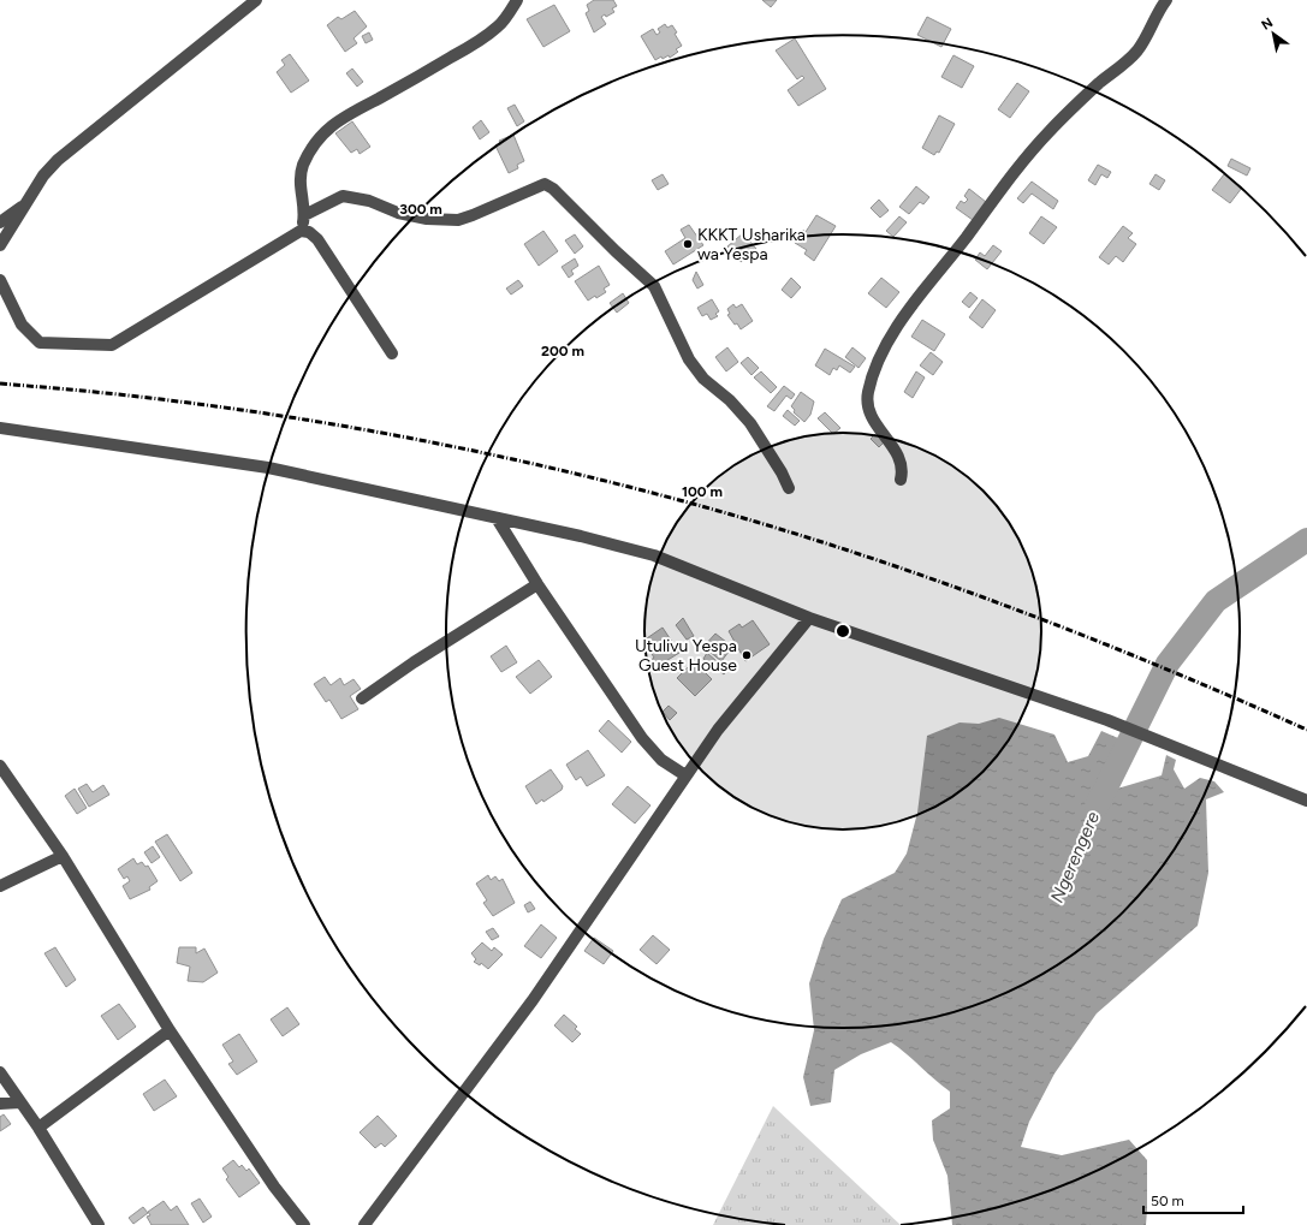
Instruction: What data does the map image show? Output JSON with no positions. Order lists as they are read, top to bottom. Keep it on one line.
{"water":["Ngerengere"],"places":["KKKT Usharika wa Yespa","Utulivu Yespa Guest House"],"scale_bar":"50 m","north":"top left","rings":["300 m","200 m","100 m"]}
